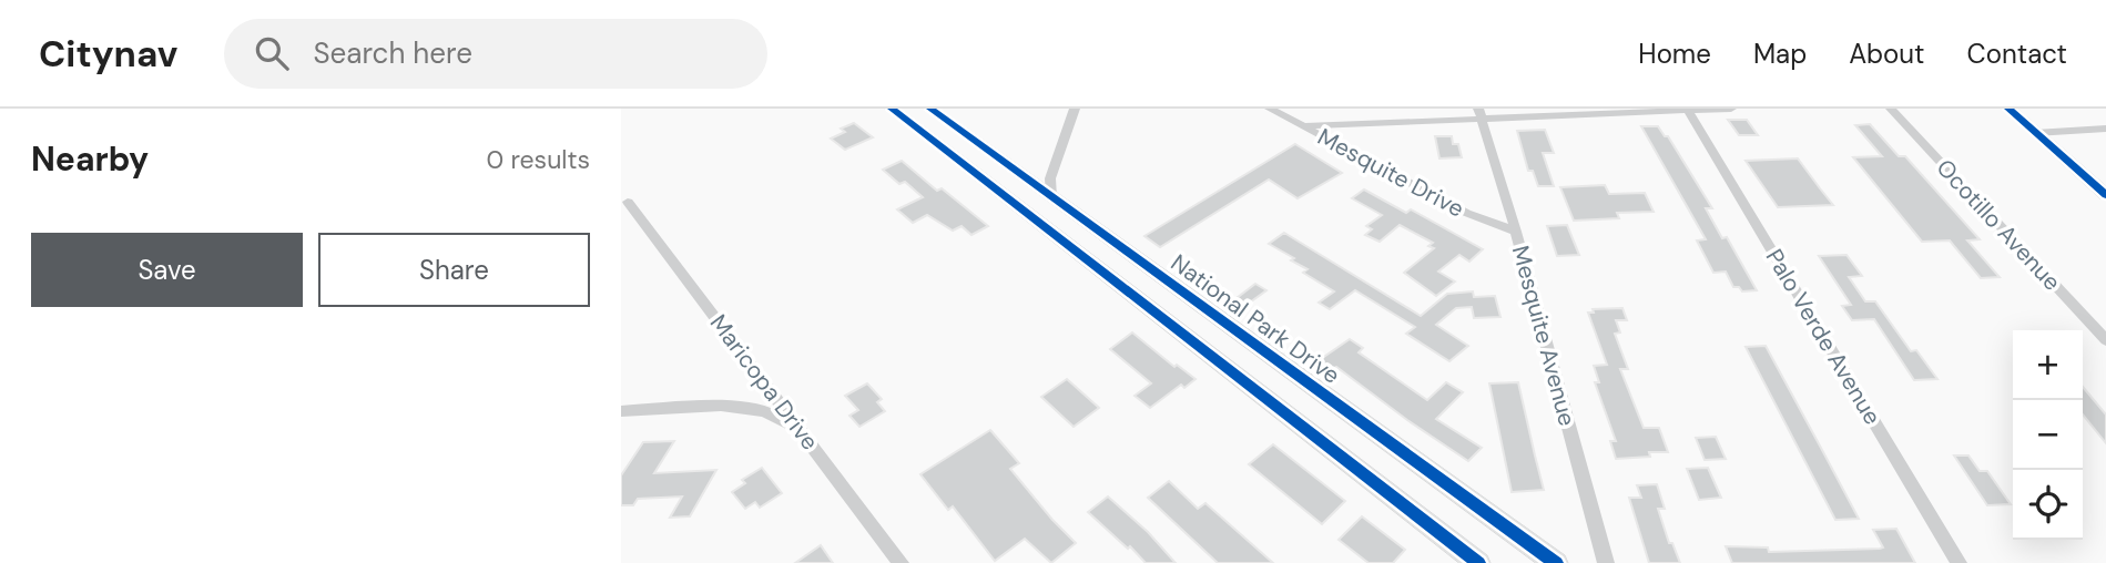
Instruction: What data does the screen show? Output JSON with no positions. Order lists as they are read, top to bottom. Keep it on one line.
{"streets":{"street":["Mesquite Drive","Ocotillo Avenue","National Park Drive","Mesquite Avenue","Palo Verde Avenue","Maricopa Drive"]},"crossings":[["Mesquite Drive","Mesquite Avenue"]],"page":{"header":"Citynav","search":"Search here","nav":["Home","Map","About","Contact"],"heading":["Nearby","0 results"],"buttons":["Save","Share"],"map_buttons":["+","−"]}}
